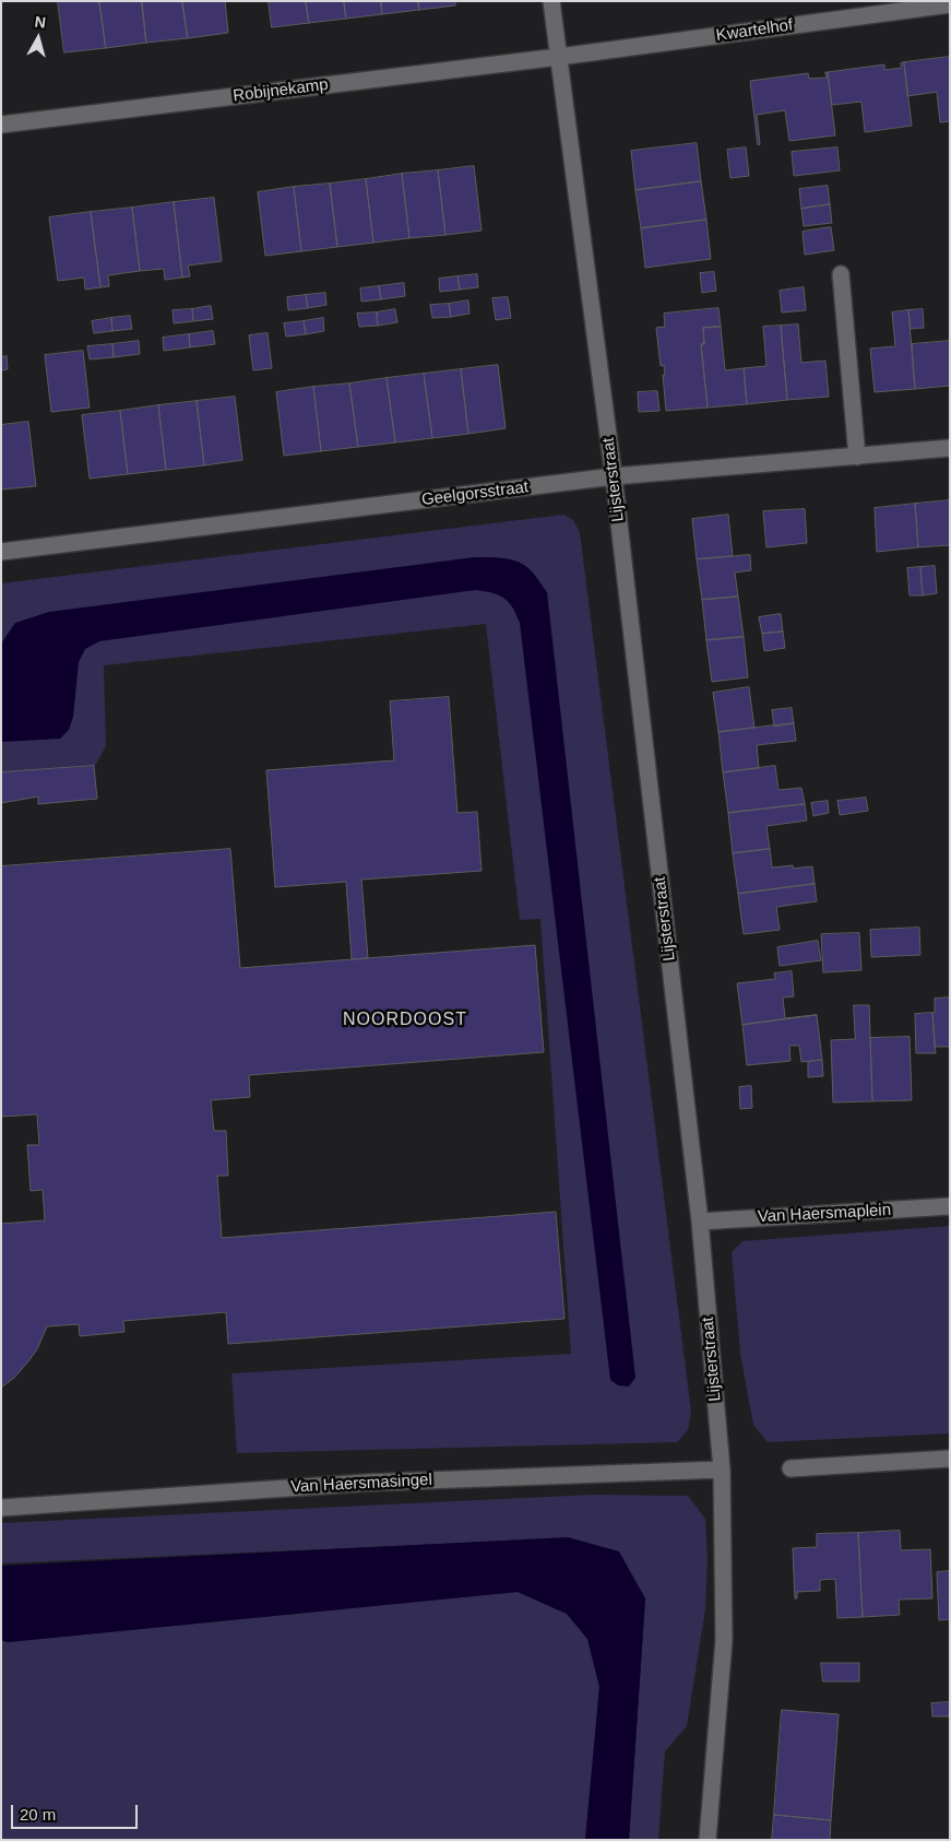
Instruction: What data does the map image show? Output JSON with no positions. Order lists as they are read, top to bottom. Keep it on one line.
{"streets":{"street":["Kwartelhof","Robijnekamp","Lijsterstraat","Geelgorsstraat","Van Haersmaplein","Van Haersmasingel"]},"crossings":[["Kwartelhof","Robijnekamp"],["Kwartelhof","Lijsterstraat"],["Robijnekamp","Lijsterstraat"],["Lijsterstraat","Geelgorsstraat"],["Lijsterstraat","Van Haersmaplein"],["Lijsterstraat","Van Haersmasingel"]],"districts":["NOORDOOST"],"scale_bar":"20 m","north":"top"}
